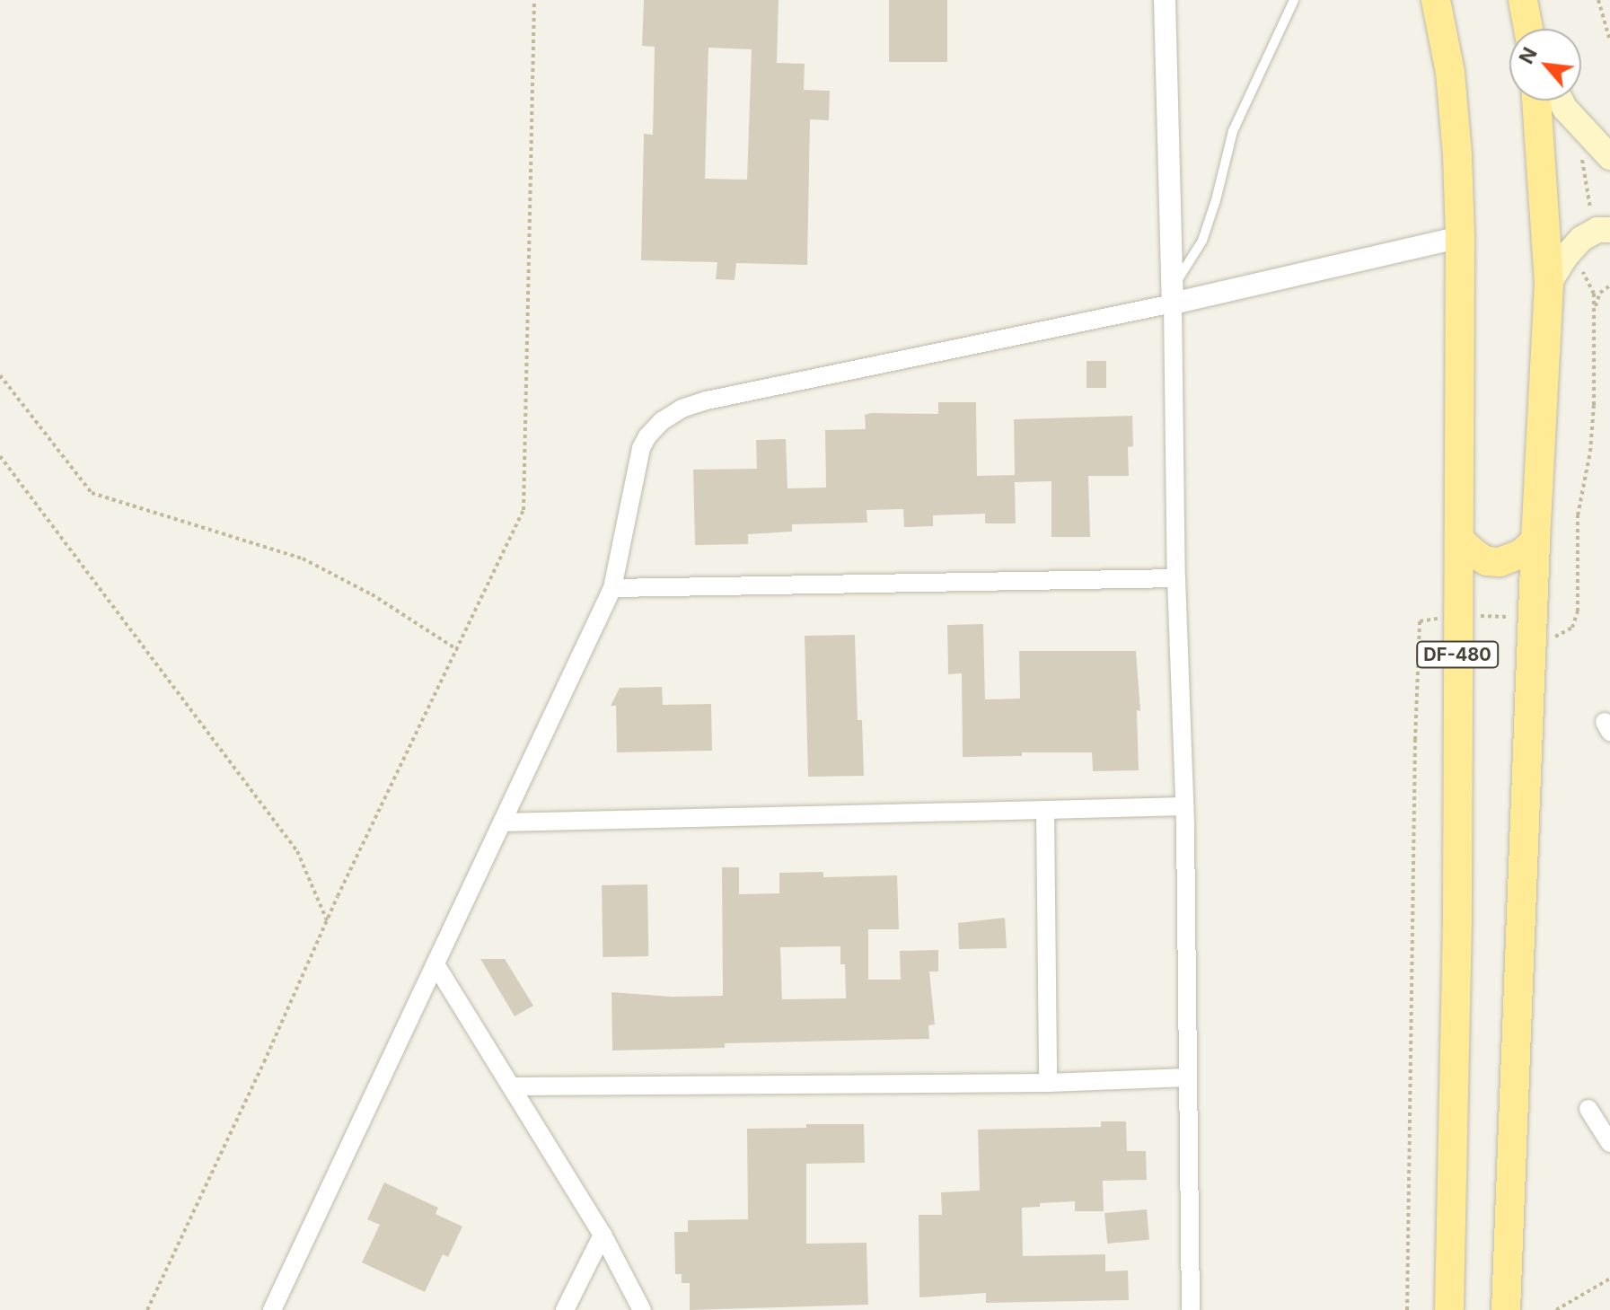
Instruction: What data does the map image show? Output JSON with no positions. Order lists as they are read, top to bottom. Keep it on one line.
{"streets":{"main road":["DF-480"]},"north":"top left"}
